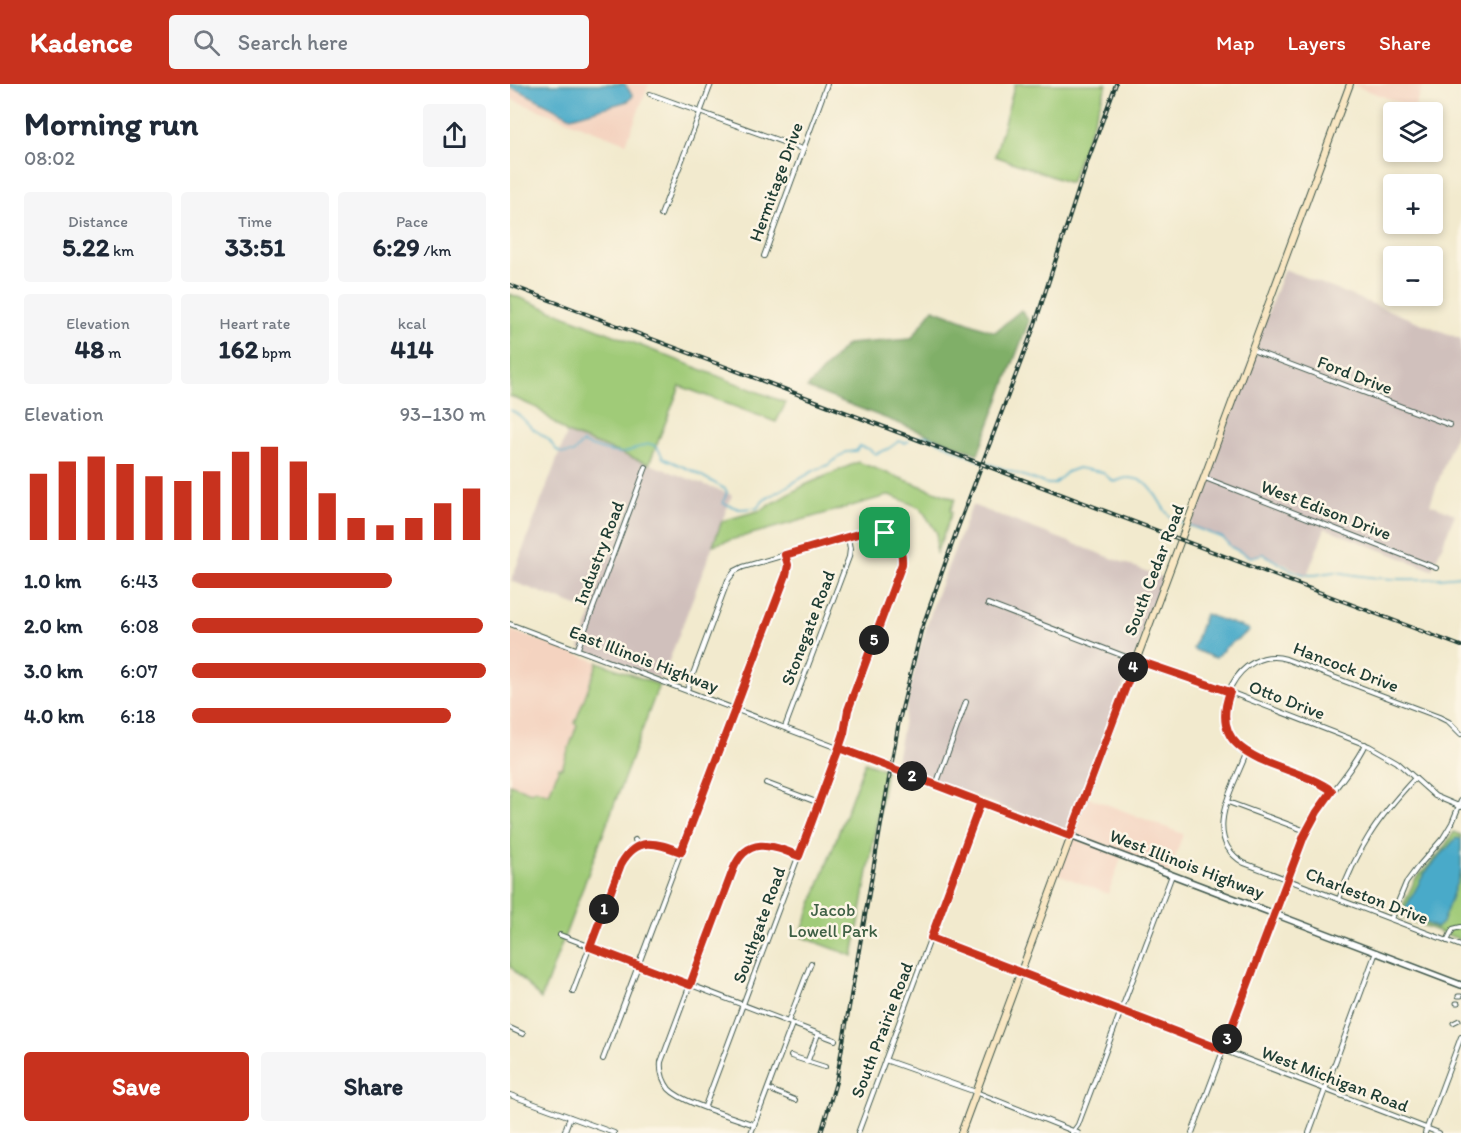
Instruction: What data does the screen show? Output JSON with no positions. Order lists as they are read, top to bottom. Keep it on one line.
{"streets":{"main road":["South Cedar Road"],"street":["Hermitage Drive","Ford Drive","West Edison Drive","Industry Road","Stonegate Road","East Illinois Highway","Hancock Drive","Otto Drive","West Illinois Highway","Charleston Drive","Southgate Road","South Prairie Road","West Michigan Road"]},"crossings":[["Ford Drive","South Cedar Road"],["West Edison Drive","South Cedar Road"],["Industry Road","East Illinois Highway"],["South Cedar Road","East Illinois Highway"],["South Cedar Road","Otto Drive"],["South Cedar Road","West Illinois Highway"],["South Cedar Road","West Michigan Road"],["Stonegate Road","East Illinois Highway"],["Stonegate Road","Southgate Road"],["East Illinois Highway","West Illinois Highway"],["East Illinois Highway","Southgate Road"],["East Illinois Highway","South Prairie Road"],["Hancock Drive","Otto Drive"],["South Prairie Road","West Michigan Road"]],"parks":["Jacob Lowell Park"],"page":{"header":"Kadence","search":"Search here","nav":["Map","Layers","Share"],"heading":["Morning run","08:02"],"map_buttons":["+","−"],"stats":[["Distance","5.22 km"],["Time","33:51"],["Pace","6:29 /km"],["Elevation","48 m"],["Heart rate","162 bpm"],["kcal","414"]],"chart":["Elevation","93–130 m"],"list":[{"name":"1.0 km","note":"6:43"},{"name":"2.0 km","note":"6:08"},{"name":"3.0 km","note":"6:07"},{"name":"4.0 km","note":"6:18"}],"pins":["5","4","2","1","3"],"buttons":["Save","Share"]}}
